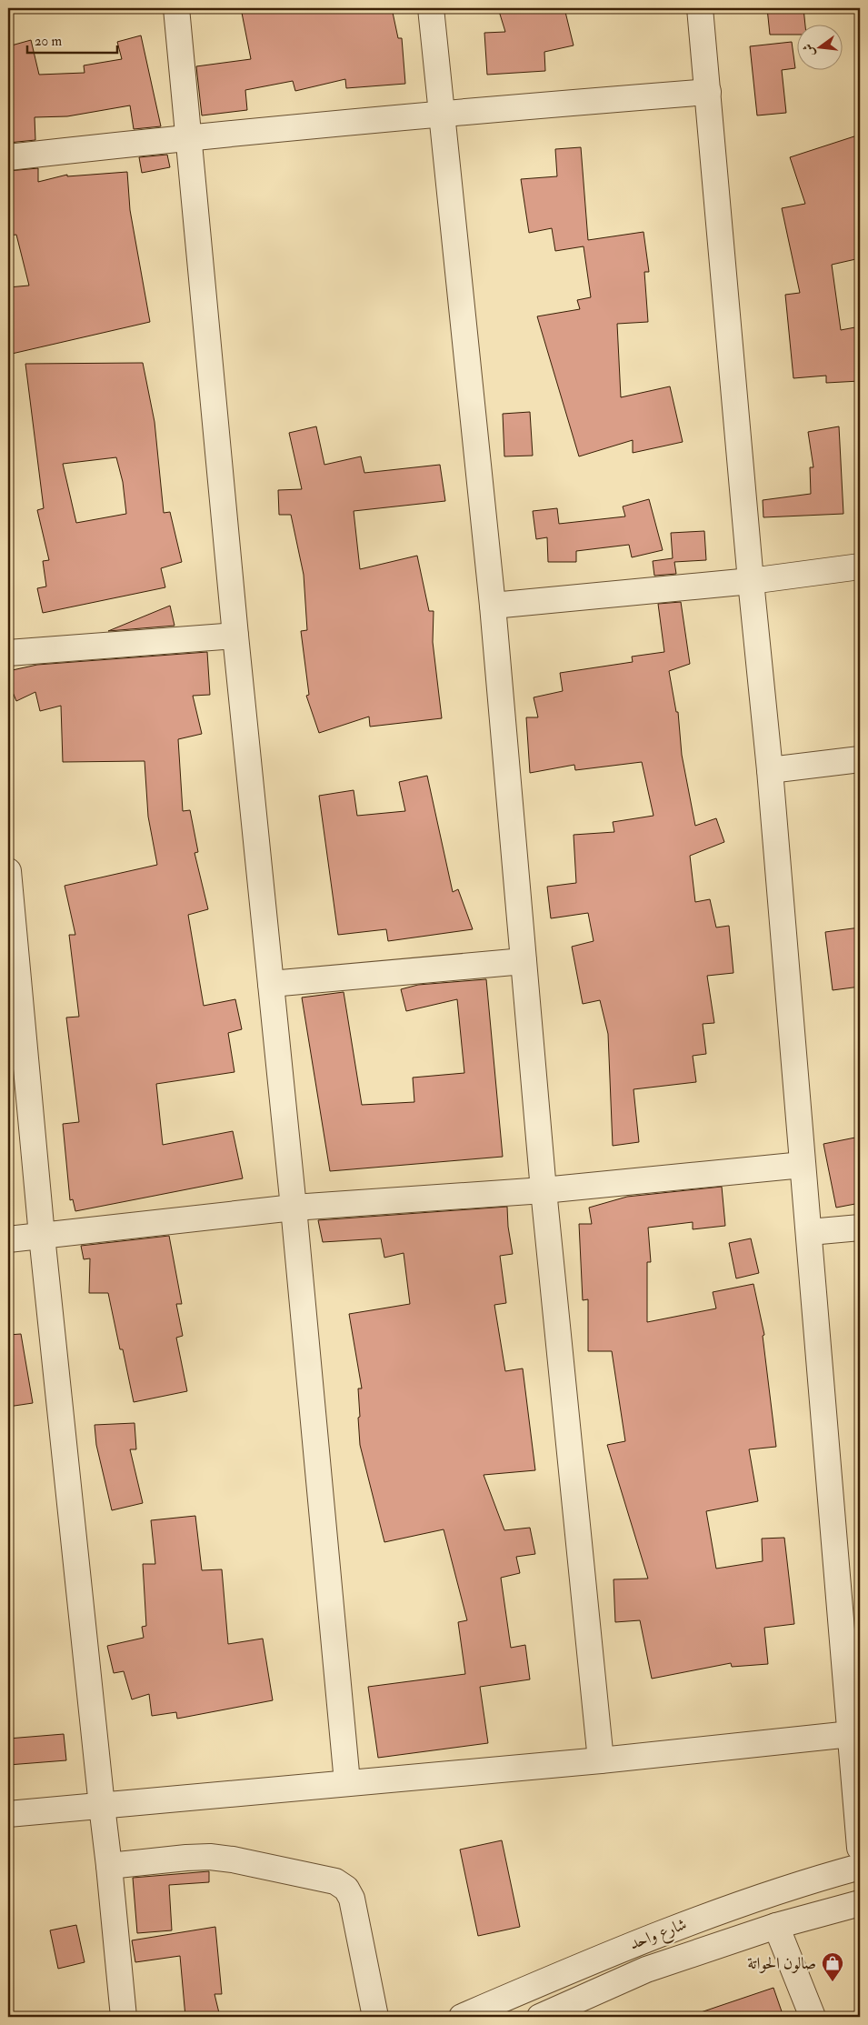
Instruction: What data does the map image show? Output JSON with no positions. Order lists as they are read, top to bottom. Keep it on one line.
{"streets":{"street":["شارع واحد"]},"places":{"shop":["صالون الحواتة"]},"scale_bar":"20 m","north":"left"}
